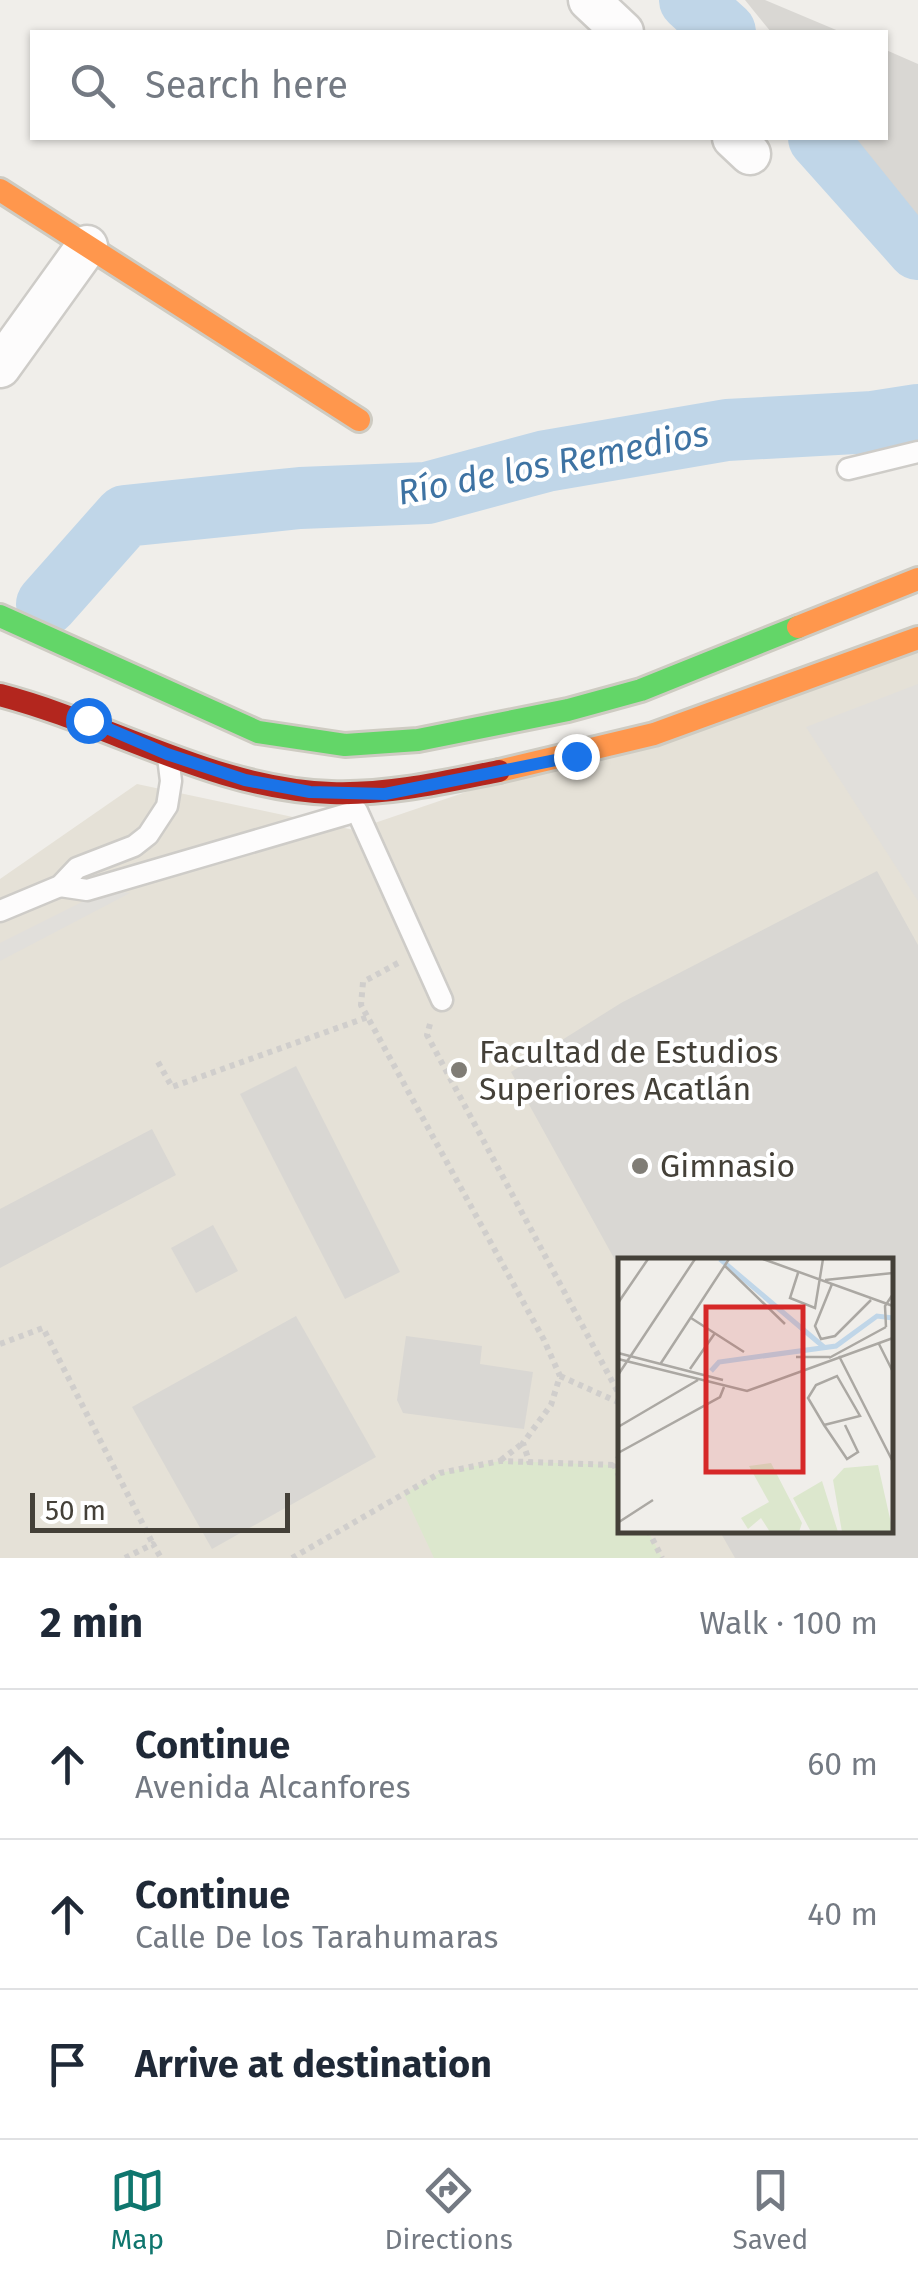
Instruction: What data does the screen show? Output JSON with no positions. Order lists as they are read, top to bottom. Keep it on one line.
{"water":["Río de los Remedios"],"places":["Facultad de Estudios Superiores Acatlán","Gimnasio"],"scale_bar":"50 m","page":{"search":"Search here","scale":"50 m","heading":["2 min","Walk · 100 m"],"list":[["Continue","Avenida Alcanfores","60 m"],["Continue","Calle De los Tarahumaras","40 m"],"Arrive at destination"],"nav":["Map","Directions","Saved"]}}
